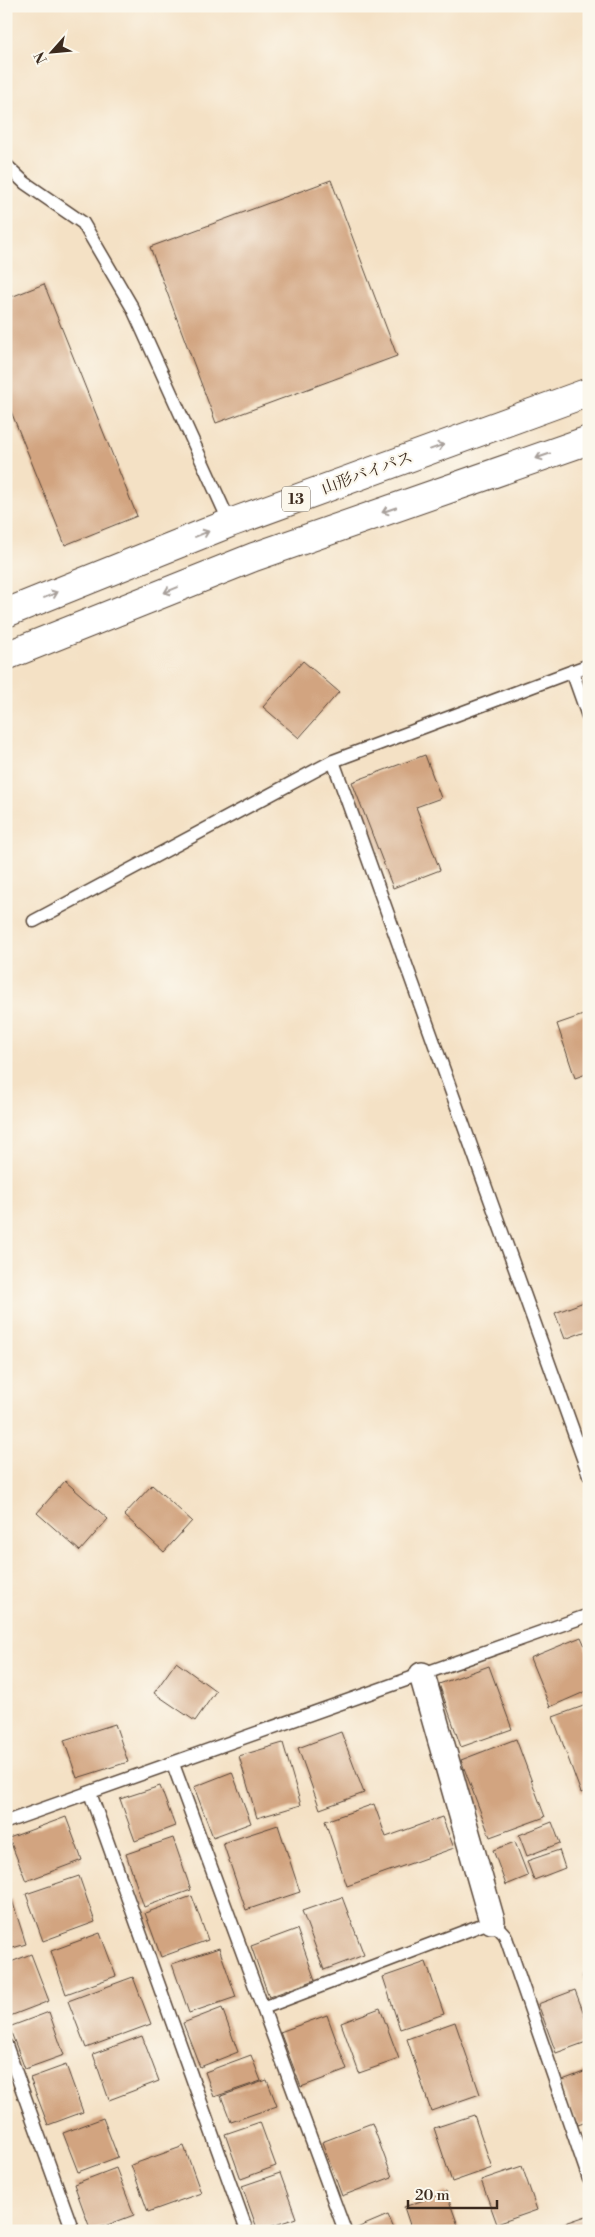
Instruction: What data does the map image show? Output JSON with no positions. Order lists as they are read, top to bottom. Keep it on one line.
{"streets":{"highway":["山形バイパス","13"]},"scale_bar":"20 m","north":"bottom left"}
